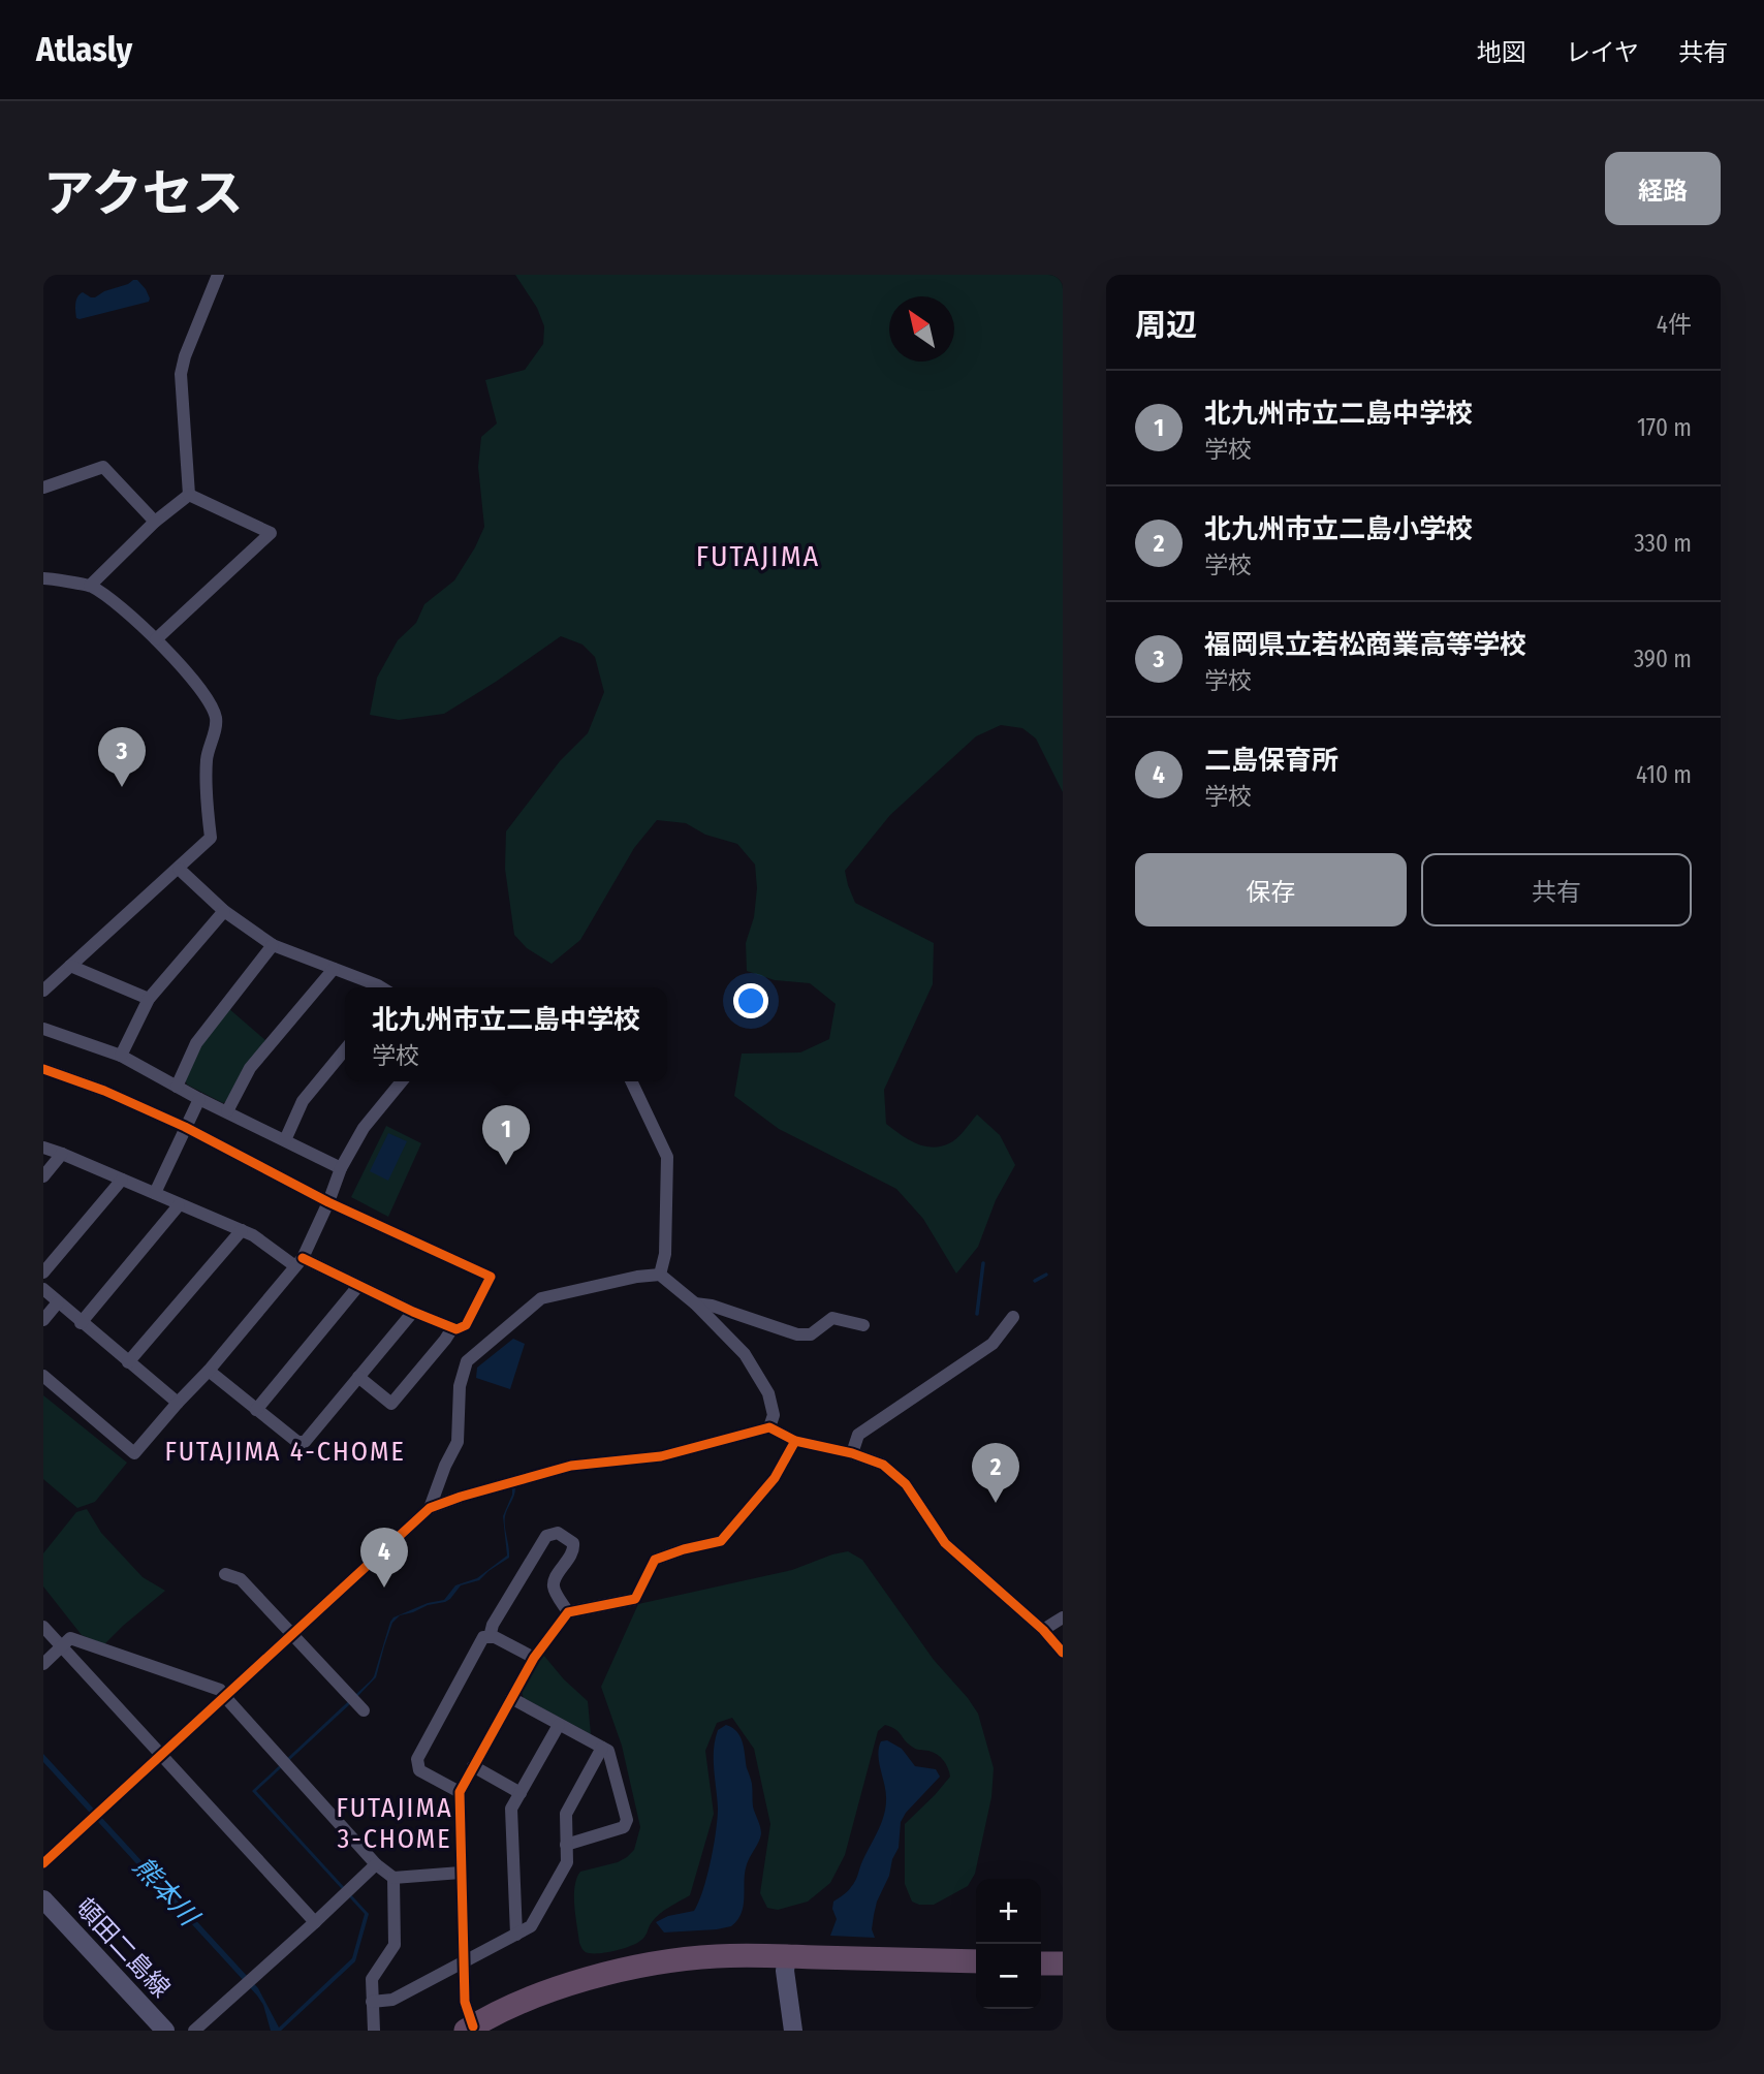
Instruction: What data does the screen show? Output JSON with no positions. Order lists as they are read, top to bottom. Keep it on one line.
{"streets":{"main road":["頓田二島線"]},"districts":["FUTAJIMA","FUTAJIMA 4-CHOME","FUTAJIMA 3-CHOME"],"water":["熊本川"],"north":"top left","page":{"header":"Atlasly","nav":["地図","レイヤ","共有"],"title":"アクセス","buttons":["経路",["保存","共有"]],"heading":["周辺","4件"],"list":[{"mark":"1","name":"北九州市立二島中学校","note":"学校","value":"170 m"},{"mark":"2","name":"北九州市立二島小学校","note":"学校","value":"330 m"},{"mark":"3","name":"福岡県立若松商業高等学校","note":"学校","value":"390 m"},{"mark":"4","name":"二島保育所","note":"学校","value":"410 m"}],"pins":["3","1","2","4"],"popup":["北九州市立二島中学校","学校"],"map_buttons":["+","−"]}}
